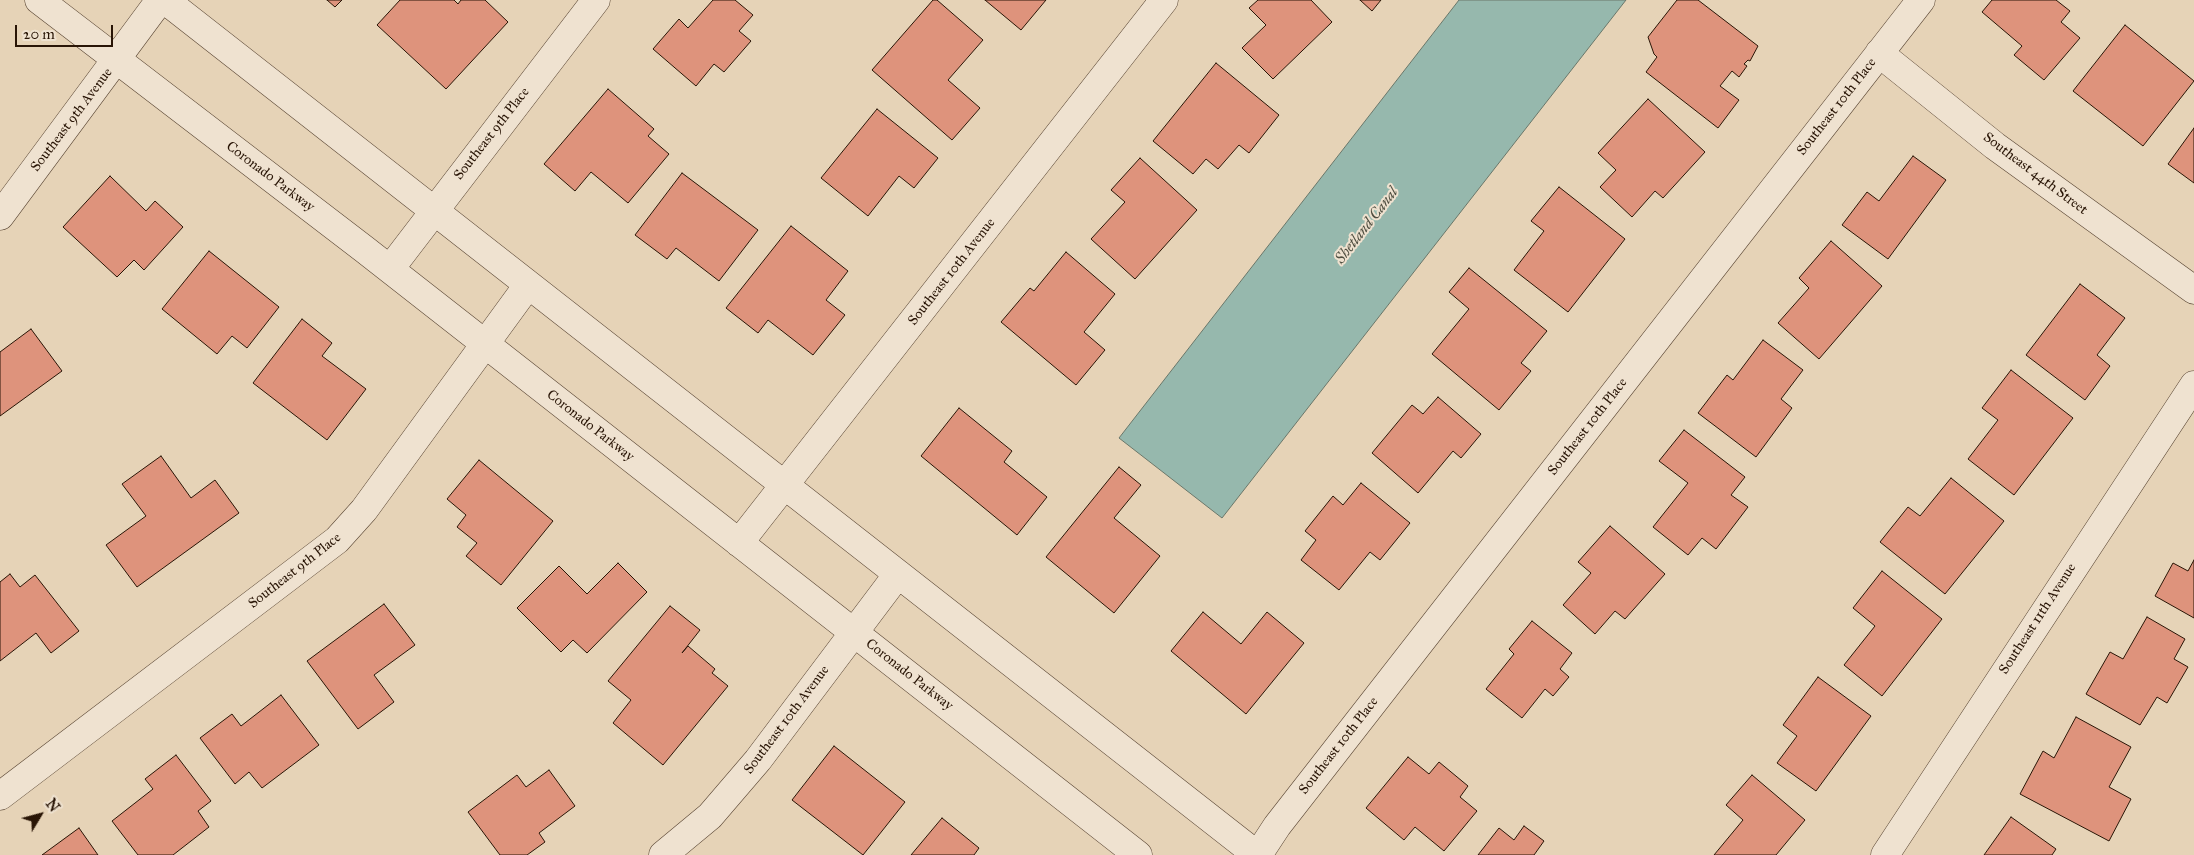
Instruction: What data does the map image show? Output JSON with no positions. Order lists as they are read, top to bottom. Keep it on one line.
{"streets":{"street":["Southeast 10th Place","Southeast 9th Avenue","Southeast 9th Place","Southeast 44th Street","Coronado Parkway","Southeast 10th Avenue","Southeast 11th Avenue"]},"crossings":[["Southeast 10th Place","Southeast 44th Street"],["Southeast 9th Avenue","Coronado Parkway"],["Southeast 9th Place","Coronado Parkway"],["Coronado Parkway","Southeast 10th Avenue"]],"water":["Shetland Canal"],"scale_bar":"20 m","north":"top right"}
